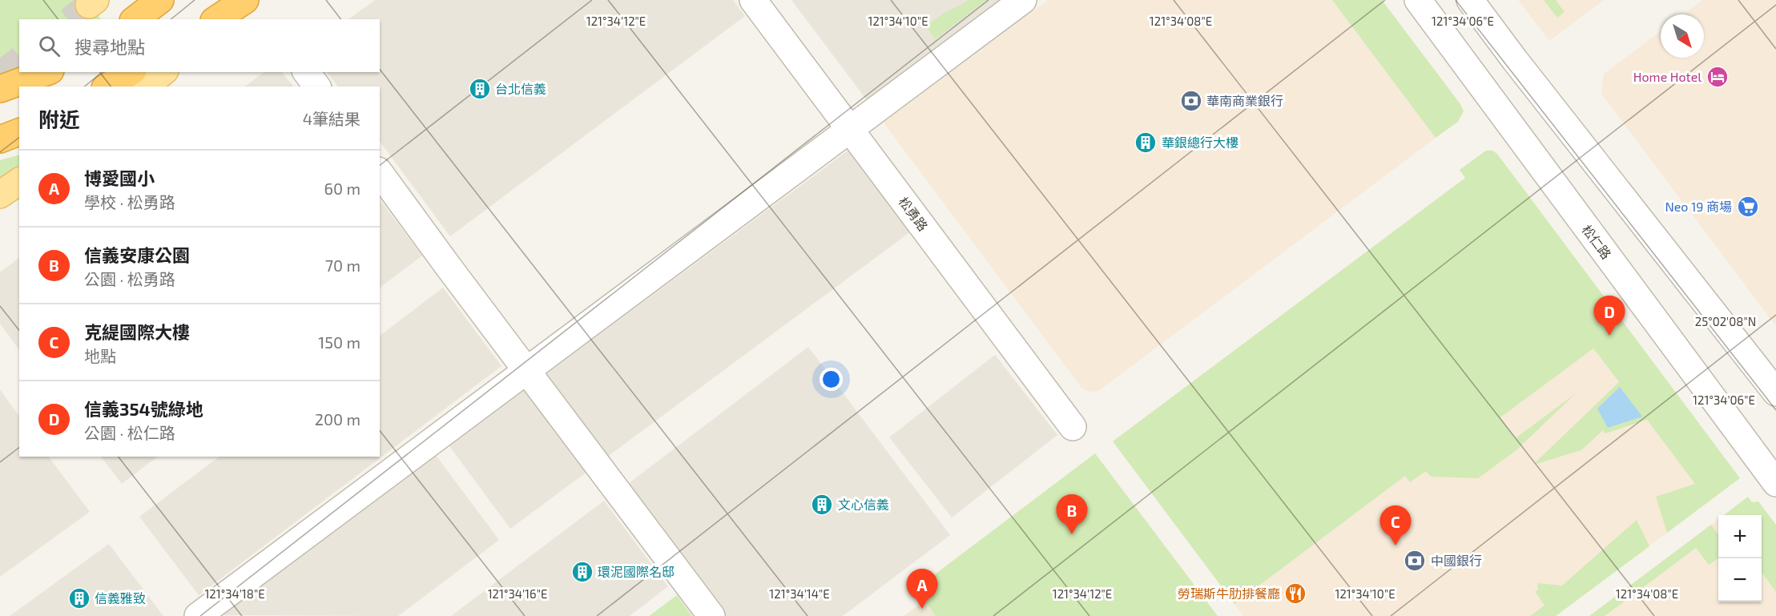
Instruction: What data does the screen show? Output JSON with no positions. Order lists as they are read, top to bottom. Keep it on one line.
{"streets":{"street":["松勇路","松仁路"]},"places":{"hotel":["Home Hotel"],"building":["台北信義","華銀總行大樓","文心信義","環泥國際名邸","信義雅致"],"bank":["華南商業銀行","中國銀行"],"supermarket":["Neo 19 商場"],"restaurant":["勞瑞斯牛肋排餐廳"]},"north":"bottom right","page":{"search":"搜尋地點","heading":["附近","4筆結果"],"list":[{"mark":"A","name":"博愛國小","note":"學校 · 松勇路","value":"60 m"},{"mark":"B","name":"信義安康公園","note":"公園 · 松勇路","value":"70 m"},{"mark":"C","name":"克緹國際大樓","note":"地點","value":"150 m"},{"mark":"D","name":"信義354號綠地","note":"公園 · 松仁路","value":"200 m"}],"pins":["D","B","C","A"],"map_buttons":["+","−"]},"coordinates":["121°34'12\"E","121°34'10\"E","121°34'08\"E","121°34'06\"E","25°02'08\"N","121°34'18\"E","121°34'16\"E","121°34'14\"E"]}
